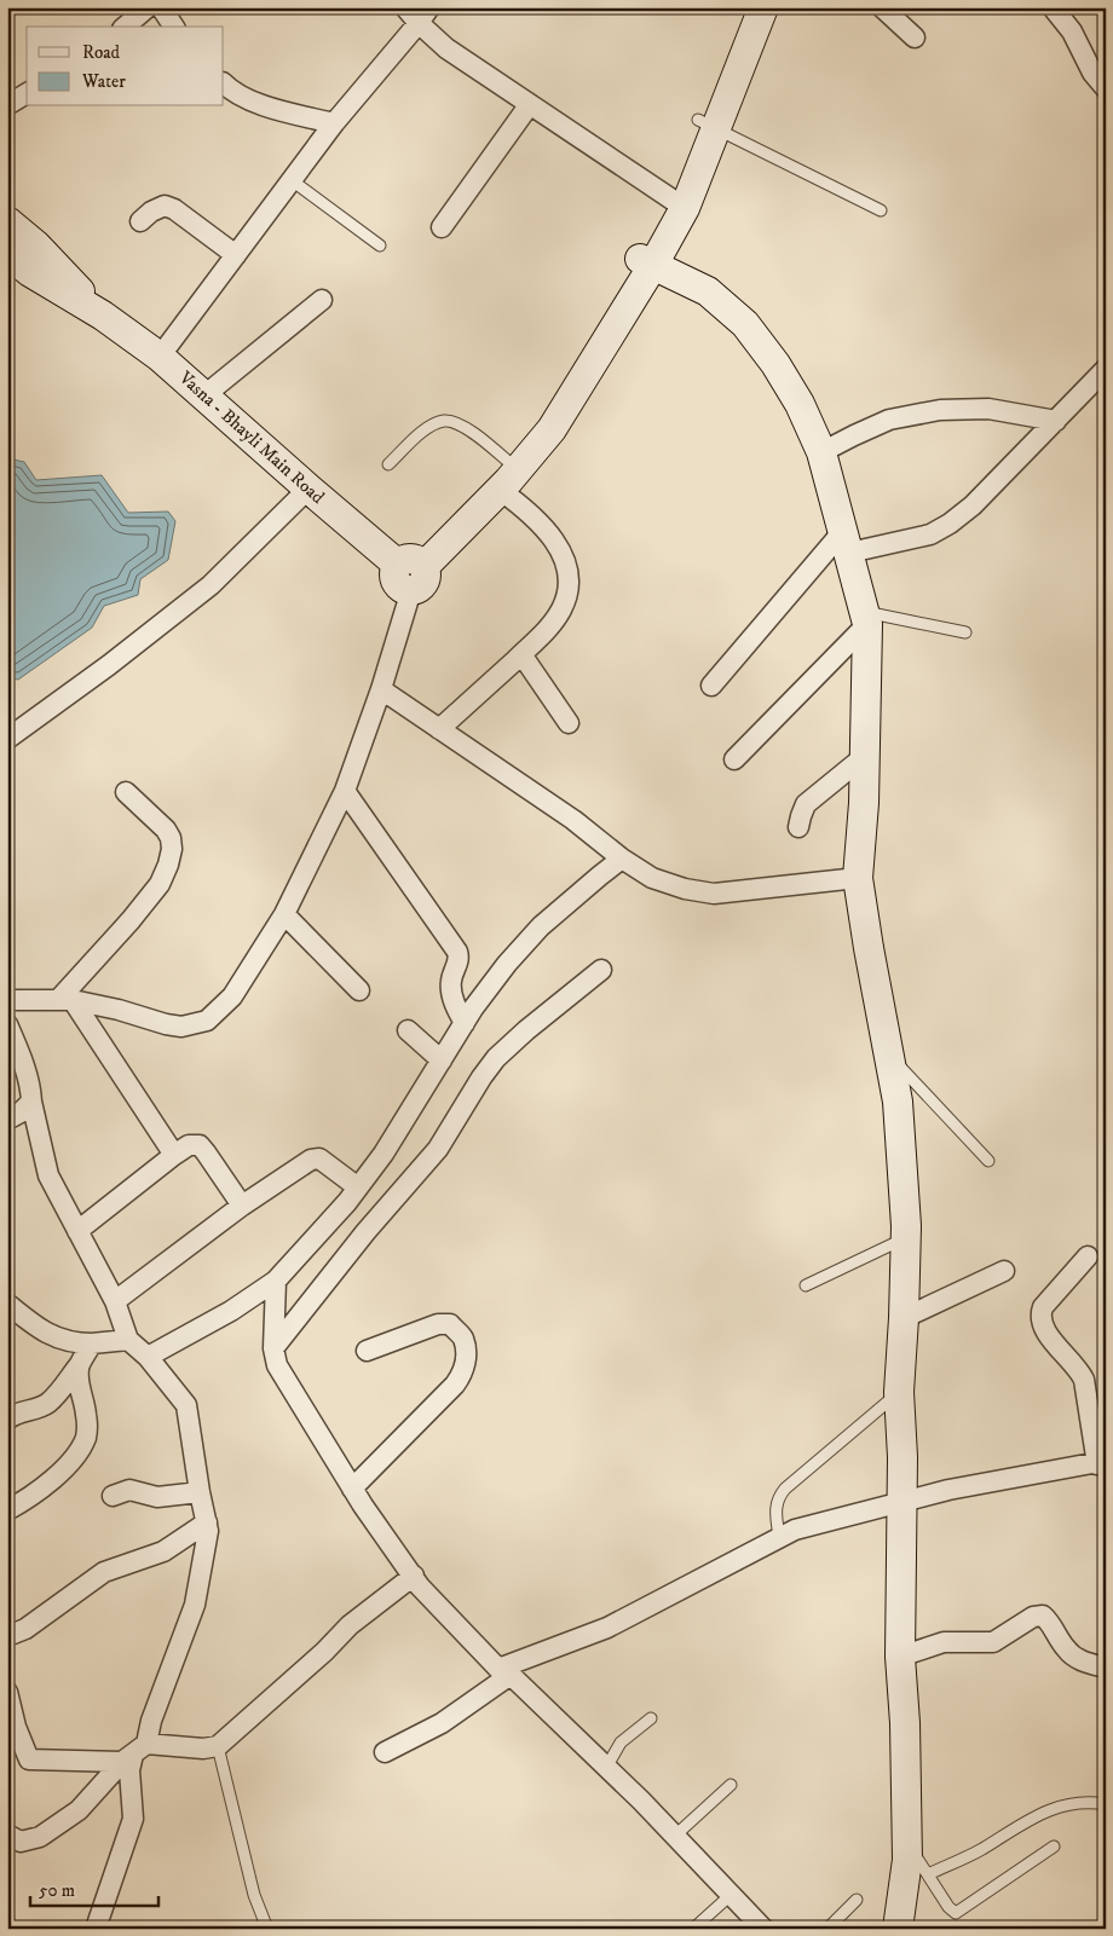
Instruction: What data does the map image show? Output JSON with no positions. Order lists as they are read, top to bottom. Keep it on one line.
{"streets":{"street":["Vasna - Bhayli Main Road"]},"legend":["Road","Water"],"scale_bar":"50 m"}
